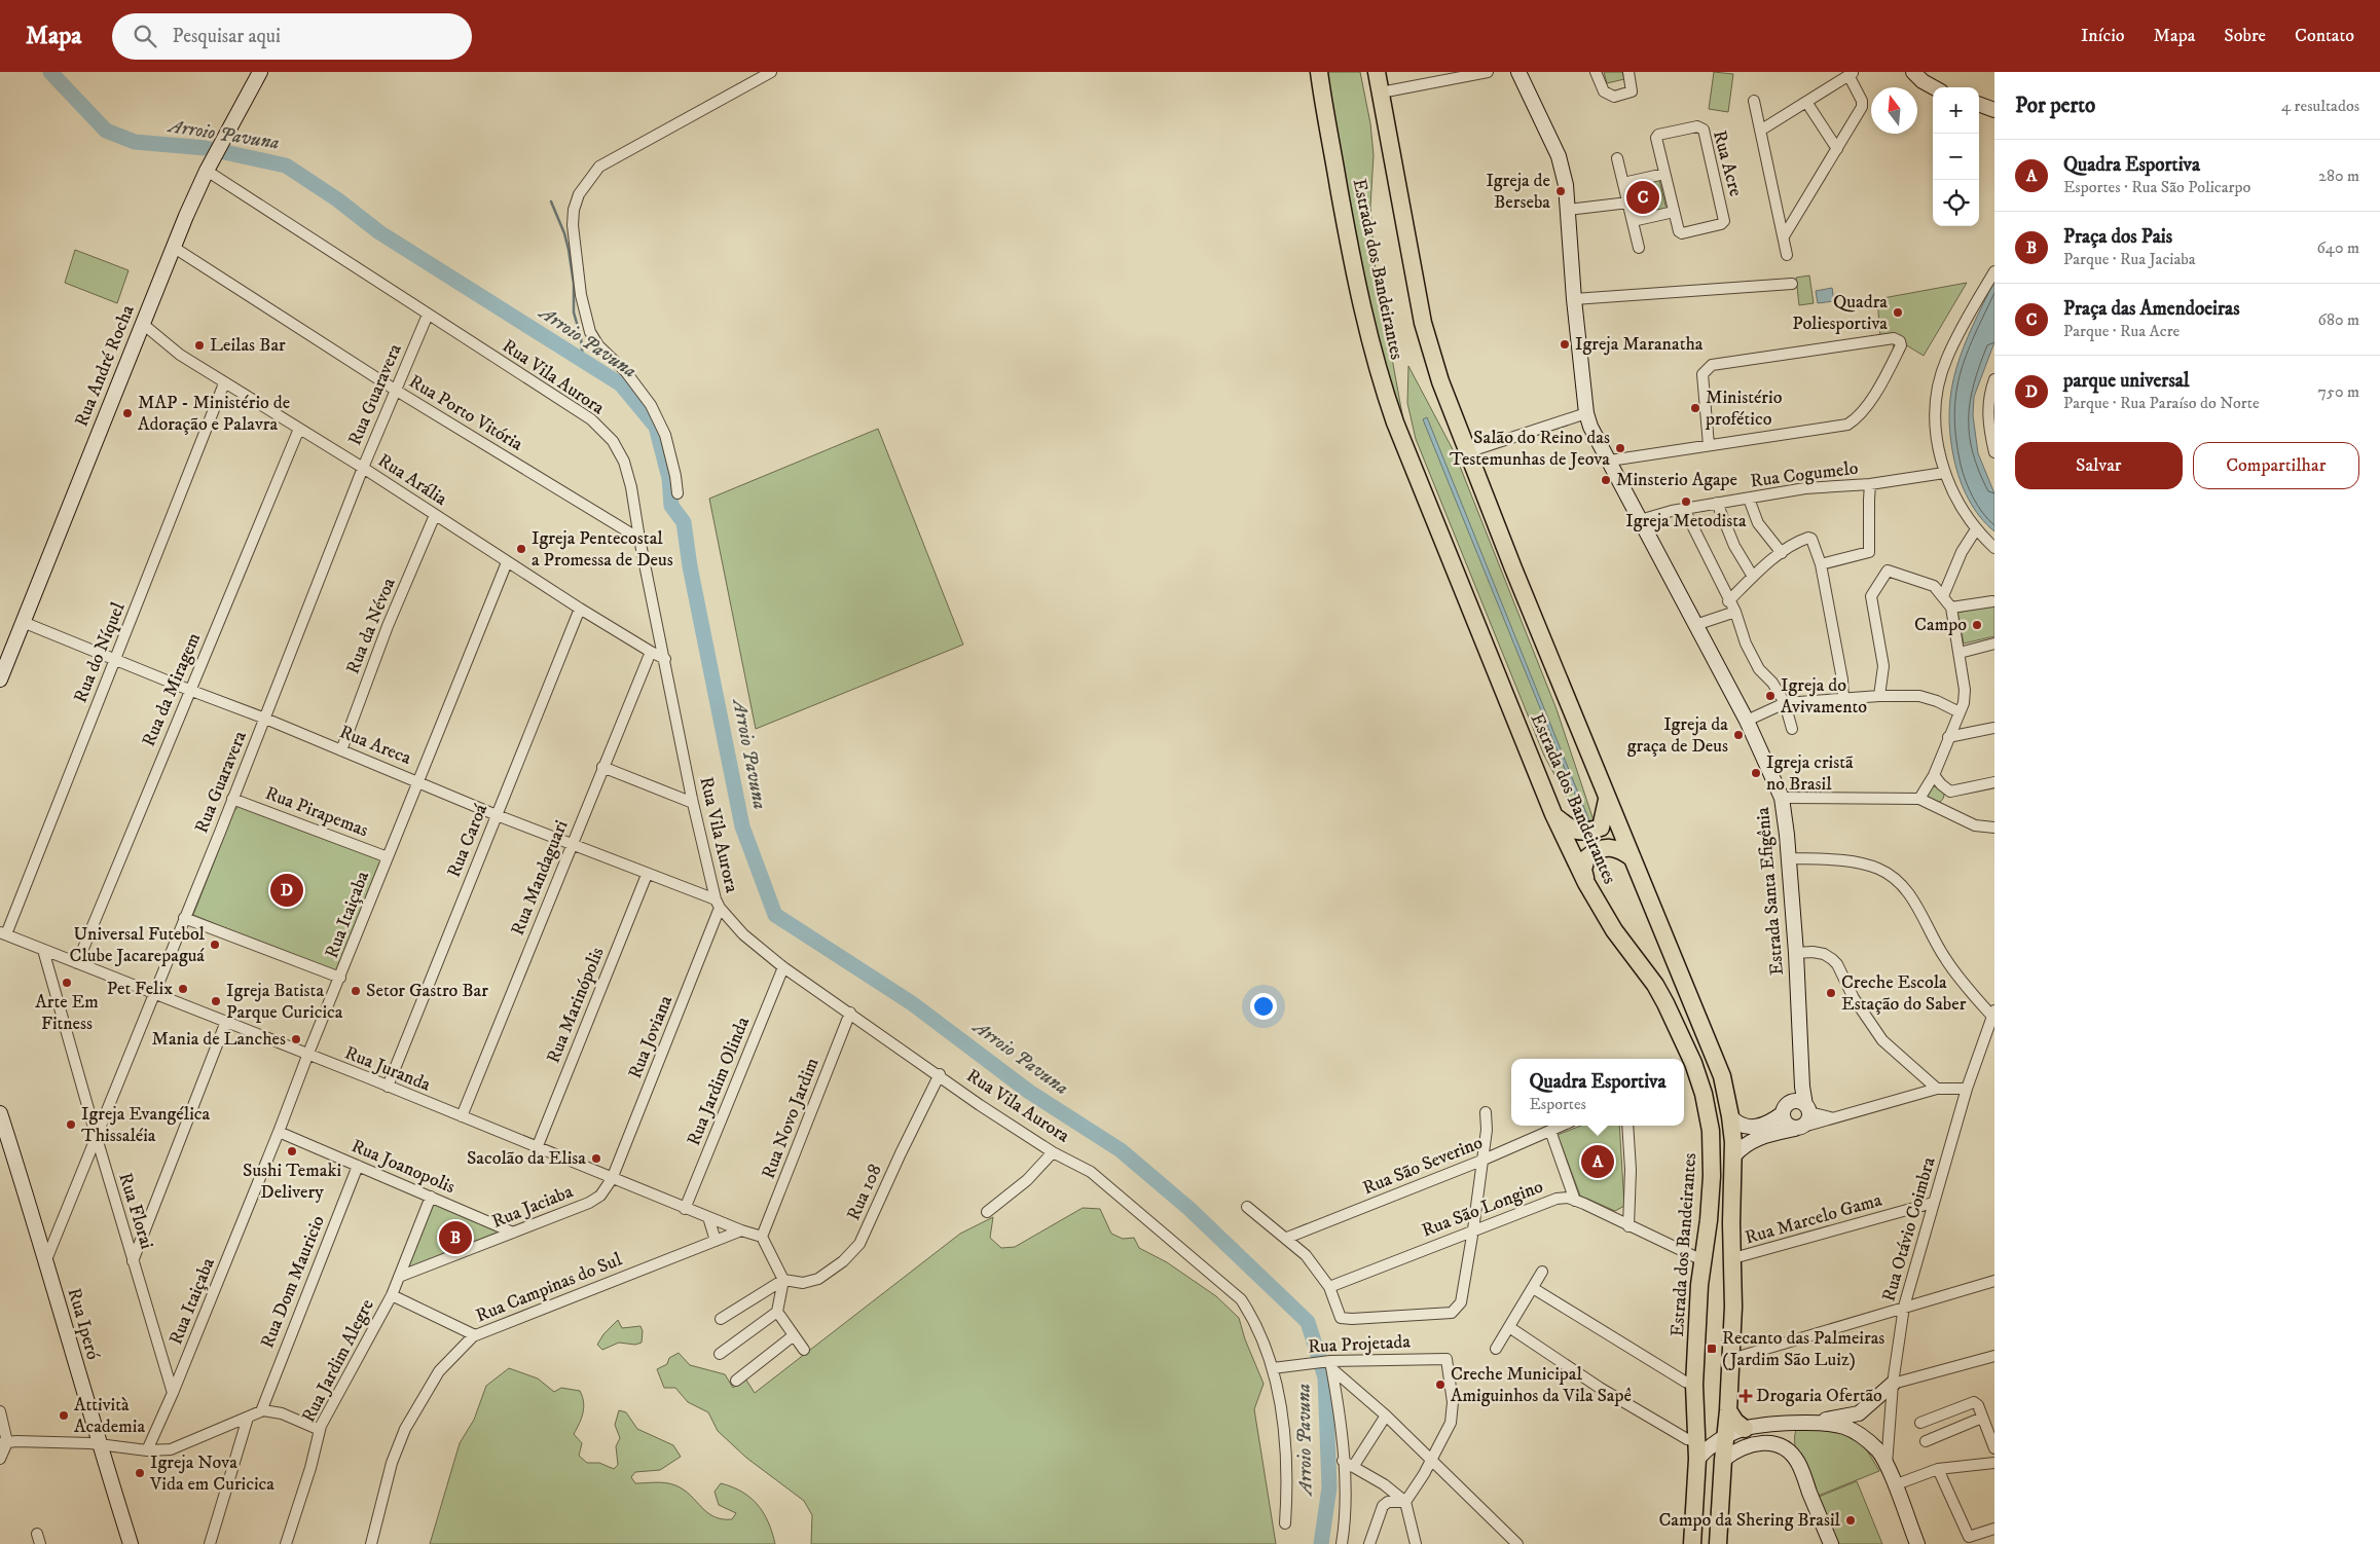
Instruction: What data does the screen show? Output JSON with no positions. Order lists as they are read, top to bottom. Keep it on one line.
{"streets":{"main road":["Estrada dos Bandeirantes"],"street":["Rua Acre","Rua André Rocha","Rua Vila Aurora","Rua Guaravera","Rua Porto Vitória","Rua Cogumelo","Rua Arália","Rua da Névoa","Rua do Níquel","Rua da Miragem","Rua Areca","Rua Pirapemas","Rua Caroá","Rua Mandaguari","Estrada Santa Efigênia","Rua Itaiçaba","Rua Marinópolis","Rua Joviana","Rua Juranda","Rua Jardim Olinda","Rua Novo Jardim","Rua São Severino","Rua Joanopolis","Rua 108","Rua Jaciaba","Rua São Longino","Rua Florai","Rua Marcelo Gama","Rua Otávio Coimbra","Rua Dom Mauricio","Rua Campinas do Sul","Rua Iperó","Rua Projetada","Rua Jardim Alegre"]},"crossings":[["Estrada dos Bandeirantes","Rua São Longino"],["Estrada dos Bandeirantes","Rua Marcelo Gama"],["Rua André Rocha","Rua Vila Aurora"],["Rua André Rocha","Rua Porto Vitória"],["Rua André Rocha","Rua Arália"],["Rua André Rocha","Rua Areca"],["Rua Vila Aurora","Rua Guaravera"],["Rua Vila Aurora","Rua Porto Vitória"],["Rua Vila Aurora","Rua Arália"],["Rua Vila Aurora","Rua Areca"],["Rua Vila Aurora","Rua Joviana"],["Rua Vila Aurora","Rua Jardim Olinda"],["Rua Vila Aurora","Rua Novo Jardim"],["Rua Vila Aurora","Rua 108"],["Rua Vila Aurora","Rua Projetada"],["Rua Guaravera","Rua Porto Vitória"],["Rua Guaravera","Rua Arália"],["Rua Guaravera","Rua Areca"],["Rua Guaravera","Rua Pirapemas"],["Rua Guaravera","Rua Juranda"],["Rua Guaravera","Rua Florai"],["Rua Guaravera","Rua Iperó"],["Rua Cogumelo","Estrada Santa Efigênia"],["Rua Arália","Rua da Névoa"],["Rua Arália","Rua do Níquel"],["Rua Arália","Rua da Miragem"],["Rua Arália","Rua Caroá"],["Rua Arália","Rua Mandaguari"],["Rua Arália","Rua Itaiçaba"],["Rua da Névoa","Rua Areca"],["Rua do Níquel","Rua Areca"],["Rua do Níquel","Rua Juranda"],["Rua da Miragem","Rua Areca"],["Rua da Miragem","Rua Juranda"],["Rua Areca","Rua Caroá"],["Rua Areca","Rua Mandaguari"],["Rua Areca","Rua Itaiçaba"],["Rua Areca","Rua Marinópolis"],["Rua Areca","Rua Joviana"],["Rua Pirapemas","Rua Itaiçaba"],["Rua Caroá","Rua Juranda"],["Rua Mandaguari","Rua Juranda"],["Rua Itaiçaba","Rua Juranda"],["Rua Itaiçaba","Rua Joanopolis"],["Rua Itaiçaba","Rua Florai"],["Rua Marinópolis","Rua Juranda"],["Rua Joviana","Rua Juranda"],["Rua Joviana","Rua Jaciaba"],["Rua Juranda","Rua Jardim Olinda"],["Rua Juranda","Rua Novo Jardim"],["Rua Juranda","Rua Jaciaba"],["Rua Juranda","Rua Florai"],["Rua Juranda","Rua Campinas do Sul"],["Rua Joanopolis","Rua Jaciaba"],["Rua Joanopolis","Rua Dom Mauricio"],["Rua Joanopolis","Rua Jardim Alegre"],["Rua Jaciaba","Rua Jardim Alegre"],["Rua Marcelo Gama","Rua Otávio Coimbra"]],"water":["Arroio Pavuna"],"places":{"other":["Igreja de Berseba","Quadra Poliesportiva","Igreja Maranatha","Leilas Bar","Ministério profético","MAP - Ministério de Adoração e Palavra","Salão do Reino das Testemunhas de Jeova","Minsterio Agape","Igreja Metodista","Igreja Pentecostal a Promessa de Deus","Campo","Igreja do Avivamento","Igreja da graça de Deus","Igreja cristã no Brasil","Universal Futebol Clube Jacarepaguá","Arte Em Fitness","Pet Felix","Setor Gastro Bar","Creche Escola Estação do Saber","Igreja Batista Parque Curicica","Mania de Lanches","Igreja Evangélica Thissaléia","Sushi Temaki Delivery","Sacolão da Elisa","Creche Municipal Amiguinhos da Vila Sapê","Attività Academia","Igreja Nova Vida em Curicica","Campo da Shering Brasil"],"transit":["Recanto das Palmeiras (Jardim São Luiz)"],"health":["Drogaria Ofertão"]},"north":"top","page":{"header":"Mapa","search":"Pesquisar aqui","nav":["Início","Mapa","Sobre","Contato"],"heading":["Por perto","4 resultados"],"map_buttons":["+","−"],"list":[{"mark":"A","name":"Quadra Esportiva","note":"Esportes · Rua São Policarpo","value":"280 m"},{"mark":"B","name":"Praça dos Pais","note":"Parque · Rua Jaciaba","value":"640 m"},{"mark":"C","name":"Praça das Amendoeiras","note":"Parque · Rua Acre","value":"680 m"},{"mark":"D","name":"parque universal","note":"Parque · Rua Paraíso do Norte","value":"750 m"}],"pins":["C","D","A","B"],"buttons":["Salvar","Compartilhar"],"popup":["Quadra Esportiva","Esportes"]}}
